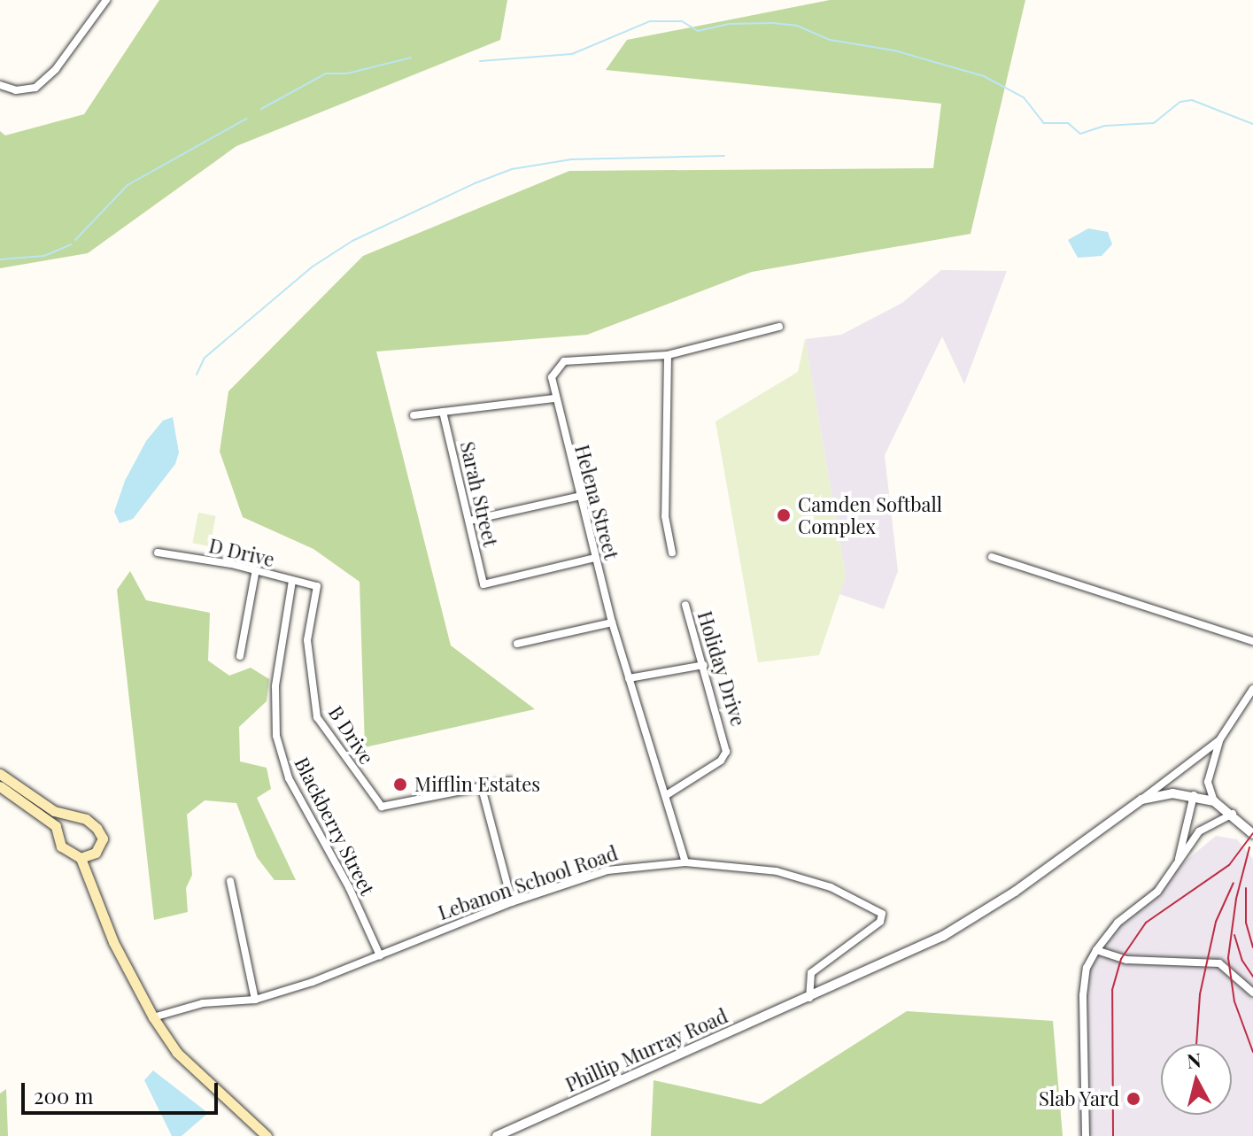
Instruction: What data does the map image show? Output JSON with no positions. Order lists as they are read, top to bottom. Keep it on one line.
{"streets":{"street":["Sarah Street","Helena Street","D Drive","Holiday Drive","B Drive","Blackberry Street","Lebanon School Road","Phillip Murray Road"]},"crossings":[["Sarah Street","Helena Street"],["Helena Street","Holiday Drive"],["Helena Street","Lebanon School Road"],["D Drive","B Drive"],["D Drive","Blackberry Street"],["Blackberry Street","Lebanon School Road"],["Lebanon School Road","Phillip Murray Road"]],"places":["Camden Softball Complex","Mifflin Estates","Slab Yard"],"scale_bar":"200 m","north":"top"}
